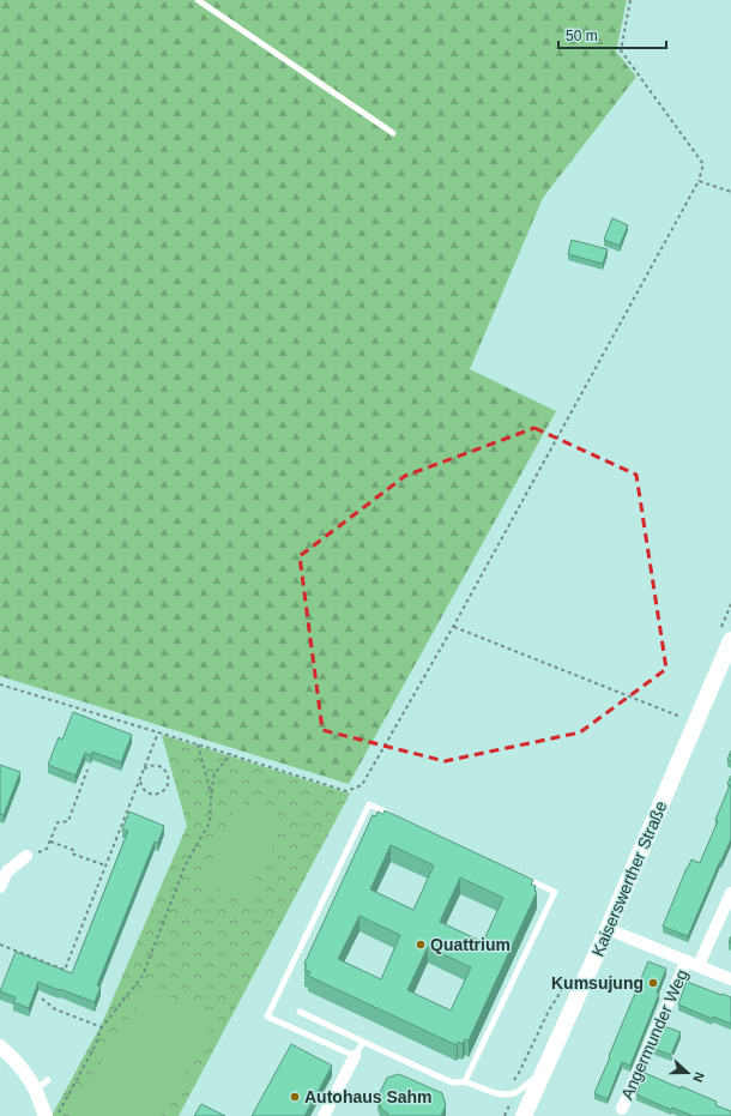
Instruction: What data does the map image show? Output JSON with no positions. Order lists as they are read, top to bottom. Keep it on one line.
{"streets":{"main road":["Kaiserswerther Straße"],"street":["Angermunder Weg"]},"crossings":[["Kaiserswerther Straße","Angermunder Weg"]],"places":["Quattrium","Kumsujung","Autohaus Sahm"],"scale_bar":"50 m","north":"right"}
